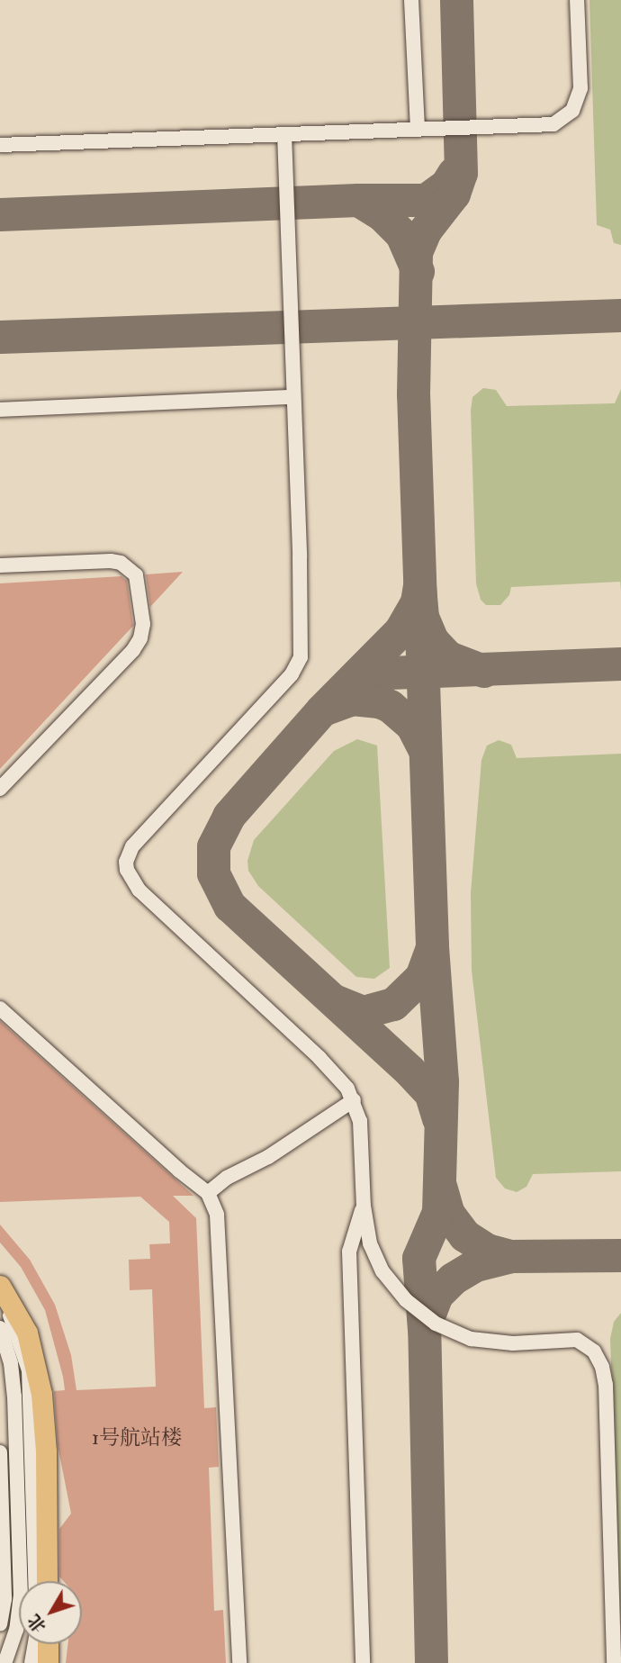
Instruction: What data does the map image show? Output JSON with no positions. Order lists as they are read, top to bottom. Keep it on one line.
{"house_numbers":["1号航站楼"],"north":"bottom left"}
